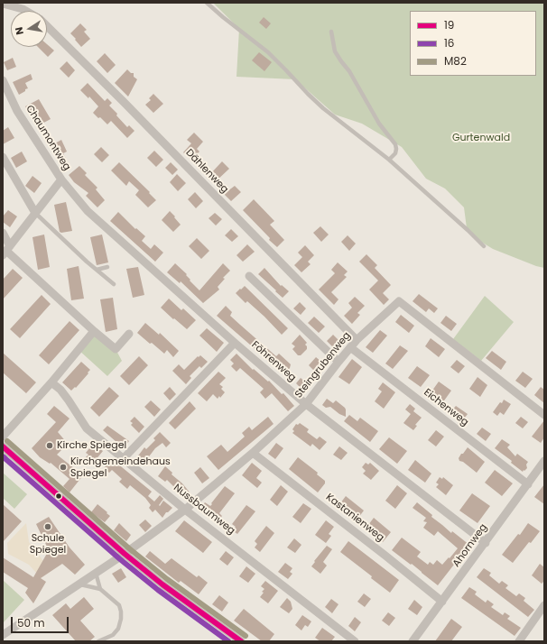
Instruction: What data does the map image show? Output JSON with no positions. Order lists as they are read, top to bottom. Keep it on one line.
{"streets":{"street":["Chaumontweg","Dählenweg","Föhrenweg","Steingrubenweg","Eichenweg","Nussbaumweg","Kastanienweg","Ahornweg"]},"crossings":[["Chaumontweg","Föhrenweg"],["Dählenweg","Steingrubenweg"],["Föhrenweg","Steingrubenweg"],["Föhrenweg","Ahornweg"],["Steingrubenweg","Eichenweg"],["Steingrubenweg","Nussbaumweg"],["Steingrubenweg","Kastanienweg"],["Eichenweg","Ahornweg"],["Kastanienweg","Ahornweg"]],"parks":["Gurtenwald"],"places":["Kirche Spiegel","Kirchgemeindehaus Spiegel","Schule Spiegel"],"lines":["transit line M82","transit line 19","transit line 16"],"legend":["19","16","M82"],"scale_bar":"50 m","north":"left"}
